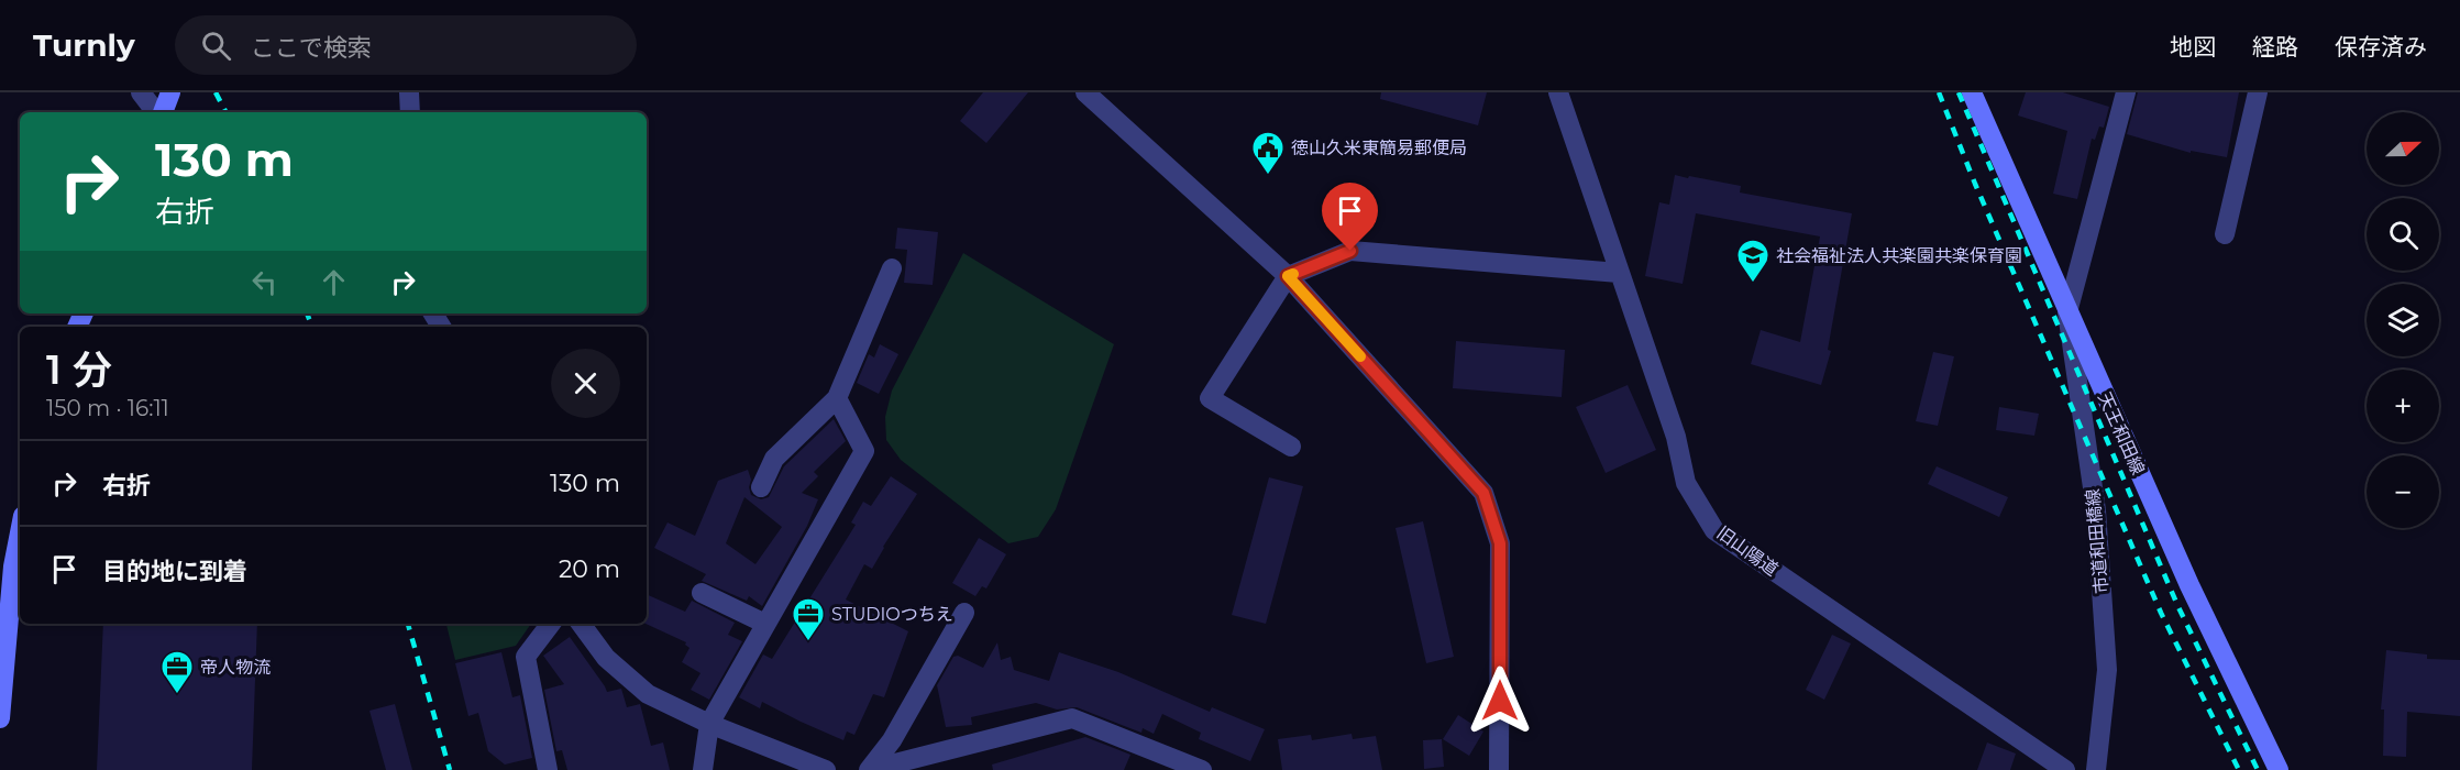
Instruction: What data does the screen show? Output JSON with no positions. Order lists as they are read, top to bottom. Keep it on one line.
{"streets":{"street":["天王和田線","市道和田橋線","旧山陽道"]},"crossings":[["天王和田線","市道和田橋線"]],"places":{"public building":["徳山久米東簡易郵便局"],"school or university":["社会福祉法人共楽園共楽保育園"],"office":["STUDIOつちえ","帝人物流"]},"north":"right","page":{"header":"Turnly","search":"ここで検索","nav":["地図","経路","保存済み"],"map_buttons":["+","−"],"turn":["130 m","右折"],"heading":["1 分","150 m · 16:11"],"list":[{"name":"右折","value":"130 m"},{"name":"目的地に到着","value":"20 m"}]}}
